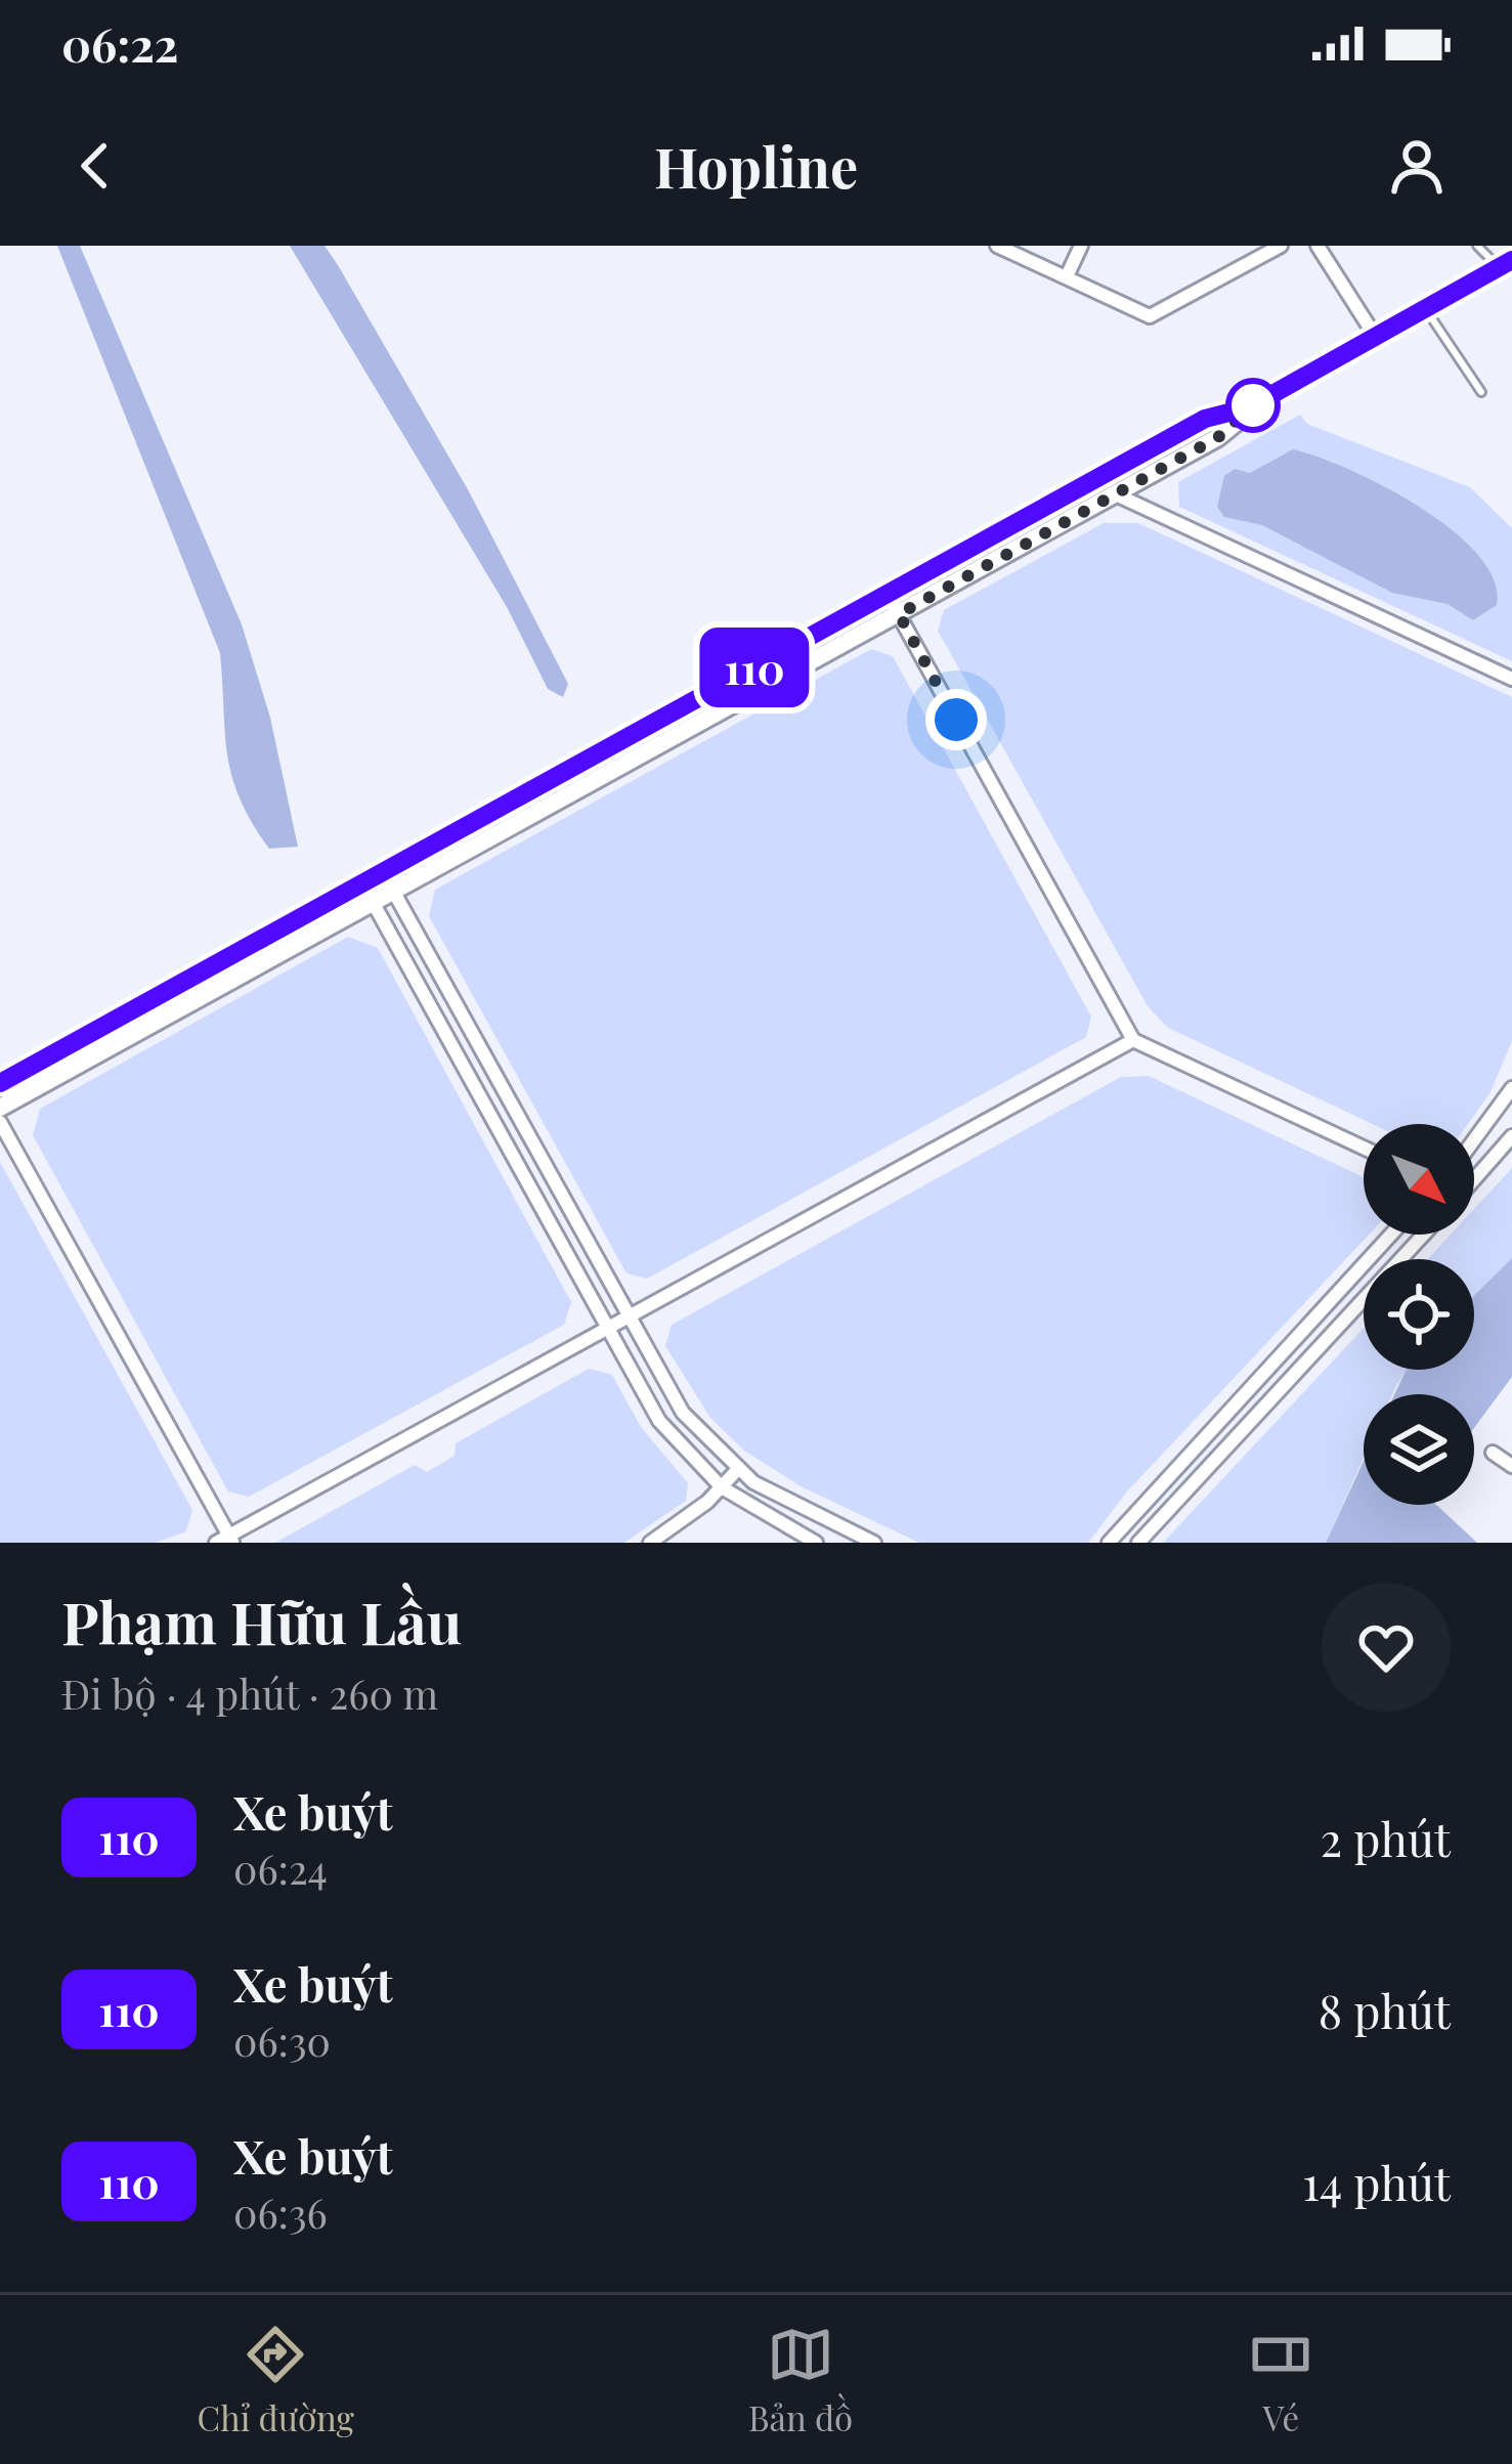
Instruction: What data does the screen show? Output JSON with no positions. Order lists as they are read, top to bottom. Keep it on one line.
{"lines":["bus line 110"],"north":"bottom right","page":{"status":"06:22","header":"Hopline","on_map":"110","heading":["Phạm Hữu Lầu","Đi bộ · 4 phút · 260 m"],"list":[{"mark":"110","name":"Xe buýt","note":"06:24","value":"2 phút"},{"mark":"110","name":"Xe buýt","note":"06:30","value":"8 phút"},{"mark":"110","name":"Xe buýt","note":"06:36","value":"14 phút"}],"tabs":["Chỉ đường","Bản đồ","Vé"]}}
